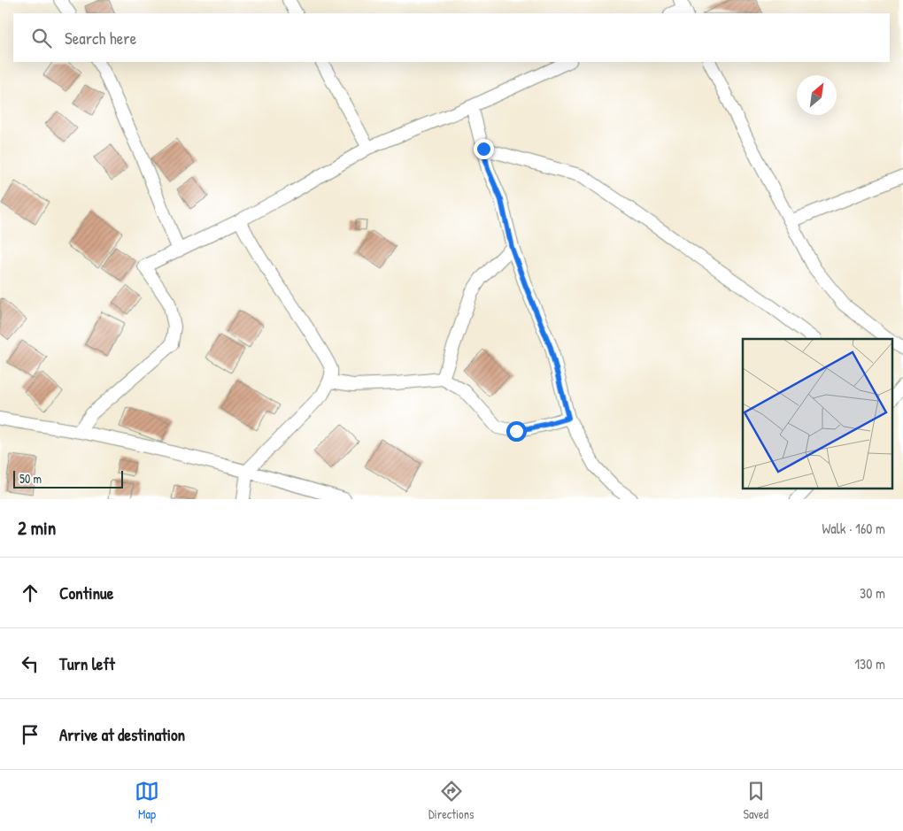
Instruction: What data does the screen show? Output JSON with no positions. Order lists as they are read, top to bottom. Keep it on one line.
{"scale_bar":"50 m","north":"top right","page":{"search":"Search here","scale":"50 m","heading":["2 min","Walk · 160 m"],"list":[["Continue","30 m"],["Turn left","130 m"],"Arrive at destination"],"nav":["Map","Directions","Saved"]}}
